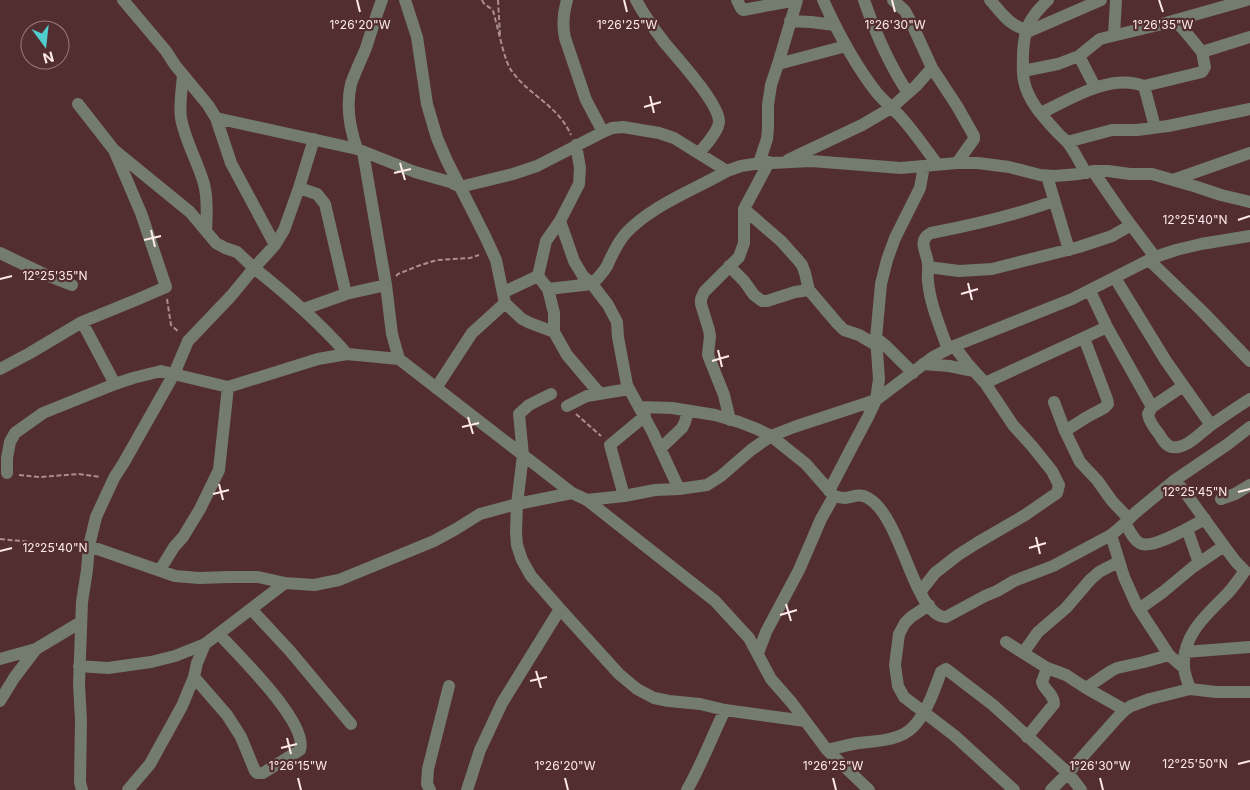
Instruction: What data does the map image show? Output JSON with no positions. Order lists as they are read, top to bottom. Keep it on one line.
{"north":"bottom","coordinates":["1°26'20\"W","1°26'25\"W","1°26'30\"W","1°26'35\"W","12°25'40\"N","12°25'35\"N","12°25'45\"N","12°25'50\"N","1°26'15\"W"]}
